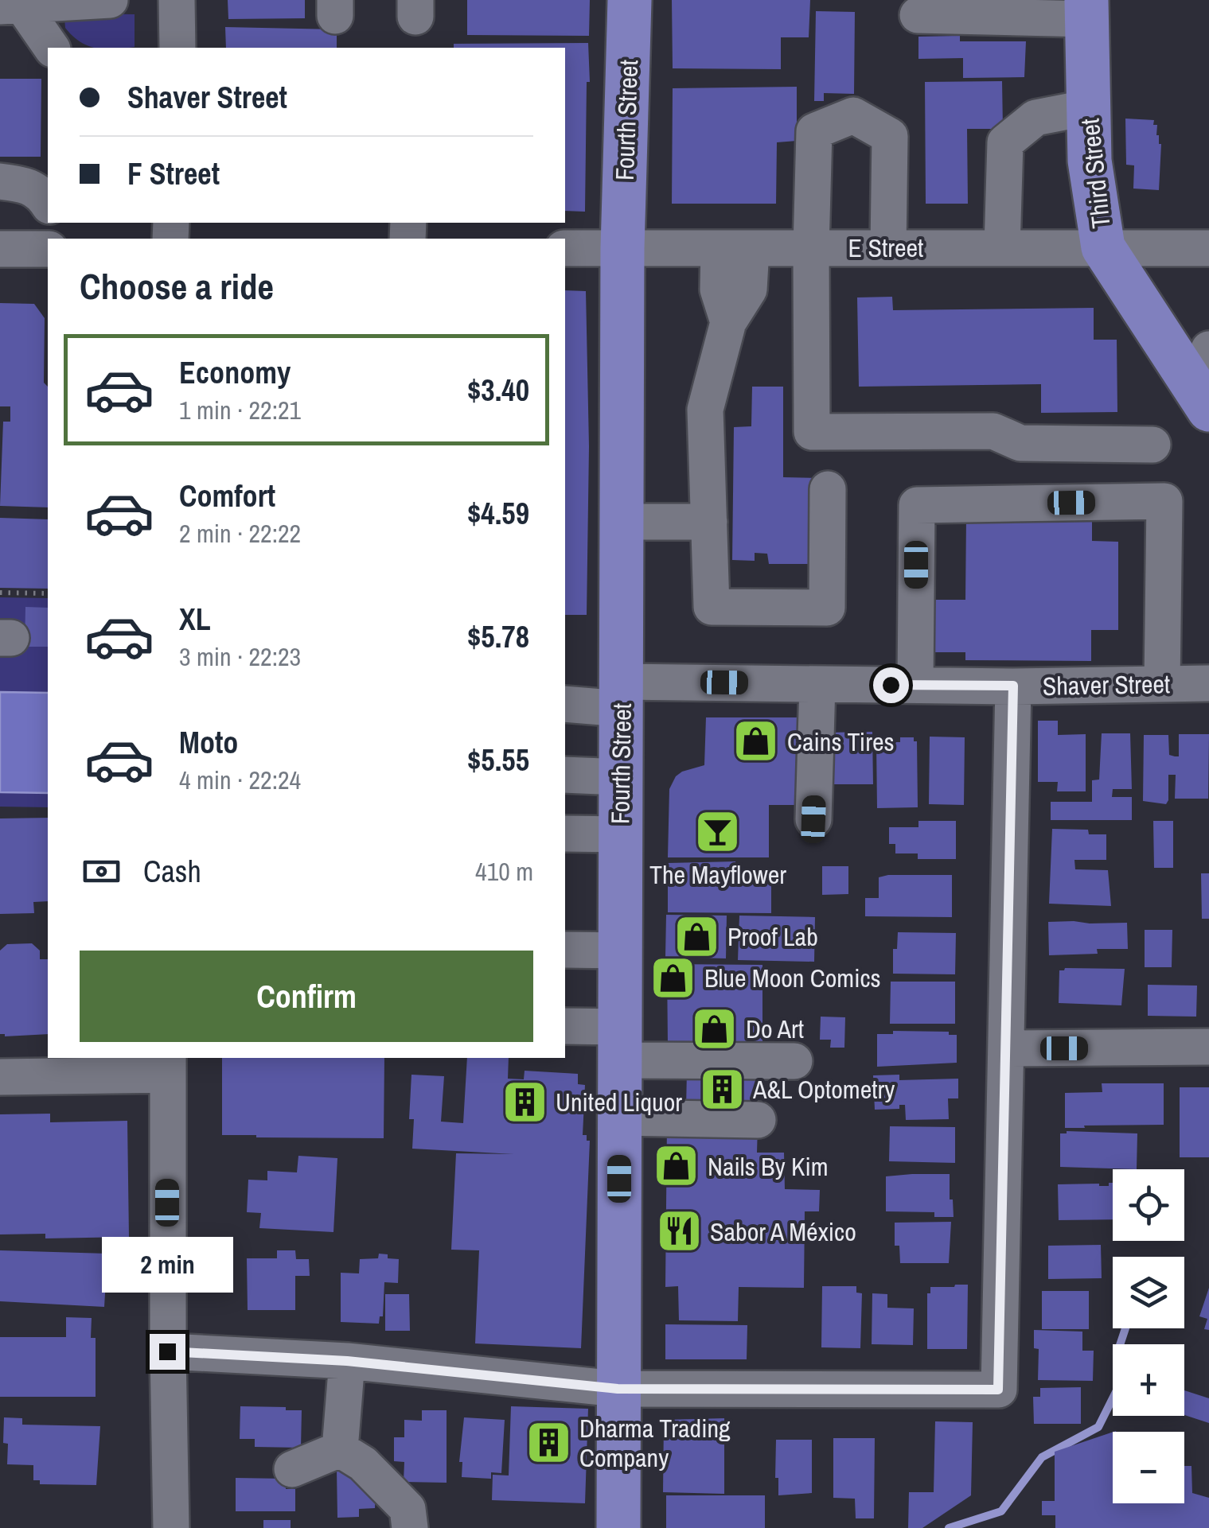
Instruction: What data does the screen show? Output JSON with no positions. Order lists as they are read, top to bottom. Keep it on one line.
{"streets":{"main road":["Fourth Street","Third Street"],"street":["E Street","Shaver Street"]},"crossings":[["Fourth Street","E Street"],["Fourth Street","Shaver Street"],["Third Street","E Street"]],"places":{"shop":["Cains Tires","Proof Lab","Blue Moon Comics","Do Art","Nails By Kim"],"bar":["The Mayflower"],"building":["A&L Optometry","United Liquor","Dharma Trading Company"],"restaurant":["Sabor A México"]},"page":{"banner":["Shaver Street","F Street"],"heading":"Choose a ride","list":[{"name":"Economy","note":"1 min · 22:21","value":"$3.40"},{"name":"Comfort","note":"2 min · 22:22","value":"$4.59"},{"name":"XL","note":"3 min · 22:23","value":"$5.78"},{"name":"Moto","note":"4 min · 22:24","value":"$5.55"}],"pay":["Cash","410 m"],"buttons":"Confirm","map_buttons":["+","−"],"bubble":"2 min"}}
